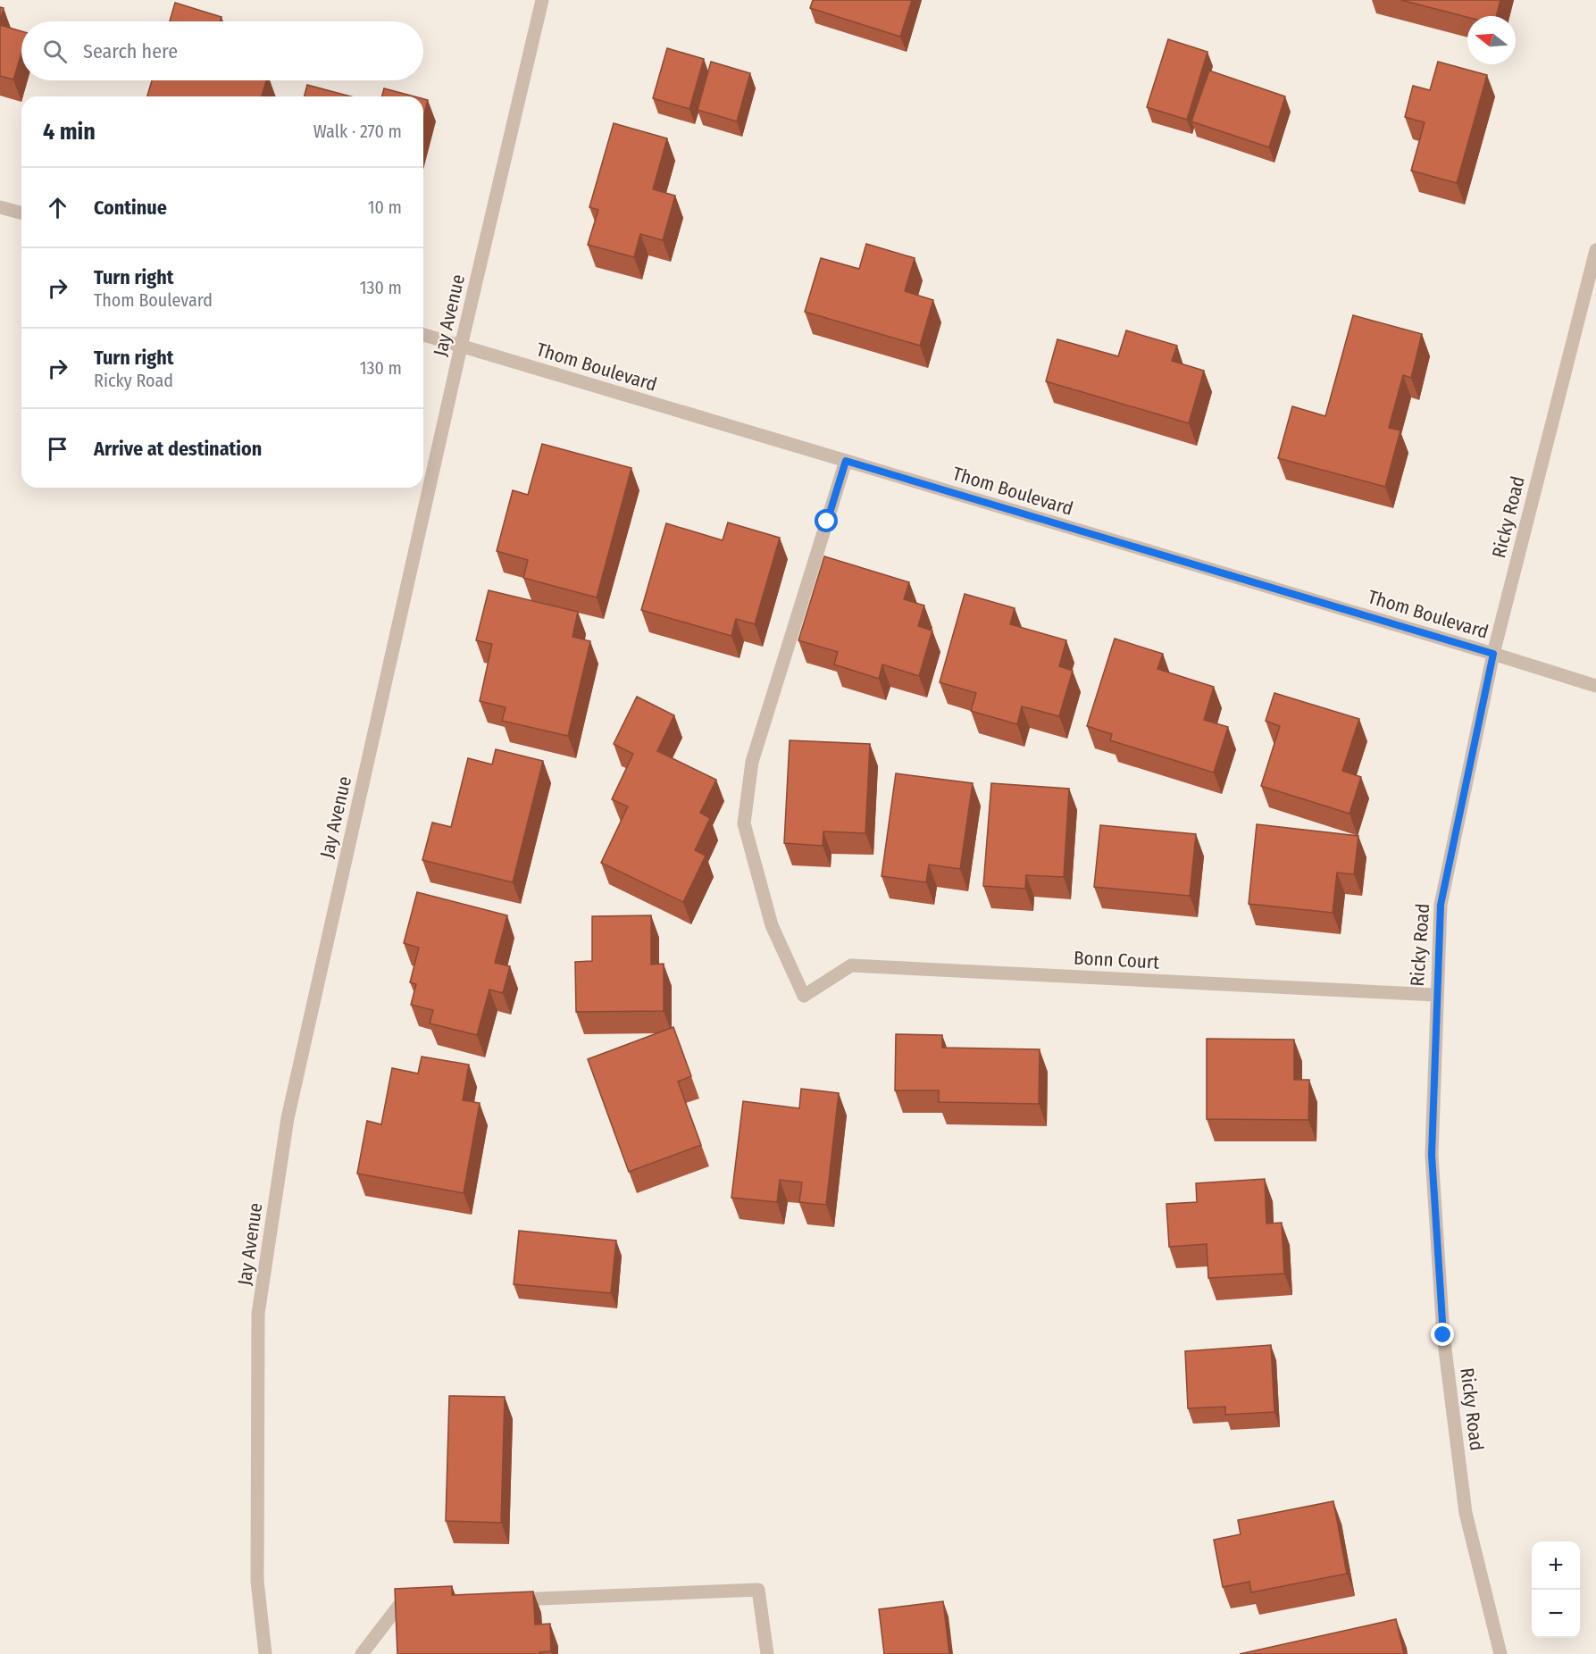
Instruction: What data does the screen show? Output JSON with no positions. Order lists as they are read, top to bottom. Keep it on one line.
{"streets":{"street":["Jay Avenue","Thom Boulevard","Ricky Road","Bonn Court"]},"crossings":[["Jay Avenue","Thom Boulevard"],["Thom Boulevard","Ricky Road"],["Thom Boulevard","Bonn Court"],["Ricky Road","Bonn Court"]],"north":"left","page":{"search":"Search here","heading":["4 min","Walk · 270 m"],"list":[["Continue","10 m"],["Turn right","Thom Boulevard","130 m"],["Turn right","Ricky Road","130 m"],"Arrive at destination"],"map_buttons":["+","−"]}}
